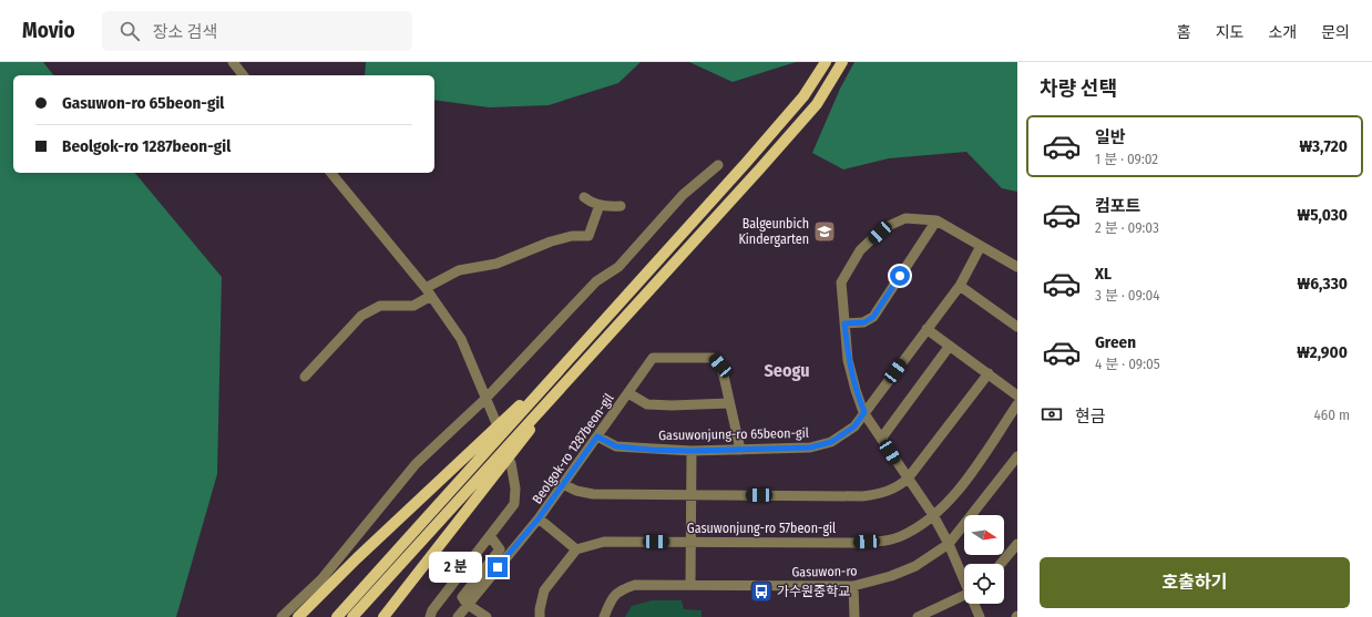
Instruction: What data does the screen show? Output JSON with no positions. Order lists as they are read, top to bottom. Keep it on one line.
{"streets":{"street":["Gasuwonjung-ro 65beon-gil","Beolgok-ro 1287beon-gil","Gasuwonjung-ro 57beon-gil","Gasuwon-ro"]},"crossings":[["Gasuwonjung-ro 65beon-gil","Beolgok-ro 1287beon-gil"],["Beolgok-ro 1287beon-gil","Gasuwonjung-ro 57beon-gil"]],"districts":["Seogu"],"places":{"school or university":["Balgeunbich Kindergarten"],"bus stop":["가수원중학교"]},"north":"right","page":{"header":"Movio","search":"장소 검색","nav":["홈","지도","소개","문의"],"heading":"차량 선택","banner":["Gasuwon-ro 65beon-gil","Beolgok-ro 1287beon-gil"],"list":[{"name":"일반","note":"1 분 · 09:02","value":"₩3,720"},{"name":"컴포트","note":"2 분 · 09:03","value":"₩5,030"},{"name":"XL","note":"3 분 · 09:04","value":"₩6,330"},{"name":"Green","note":"4 분 · 09:05","value":"₩2,900"}],"pay":["현금","460 m"],"buttons":"호출하기","bubble":"2 분"}}
